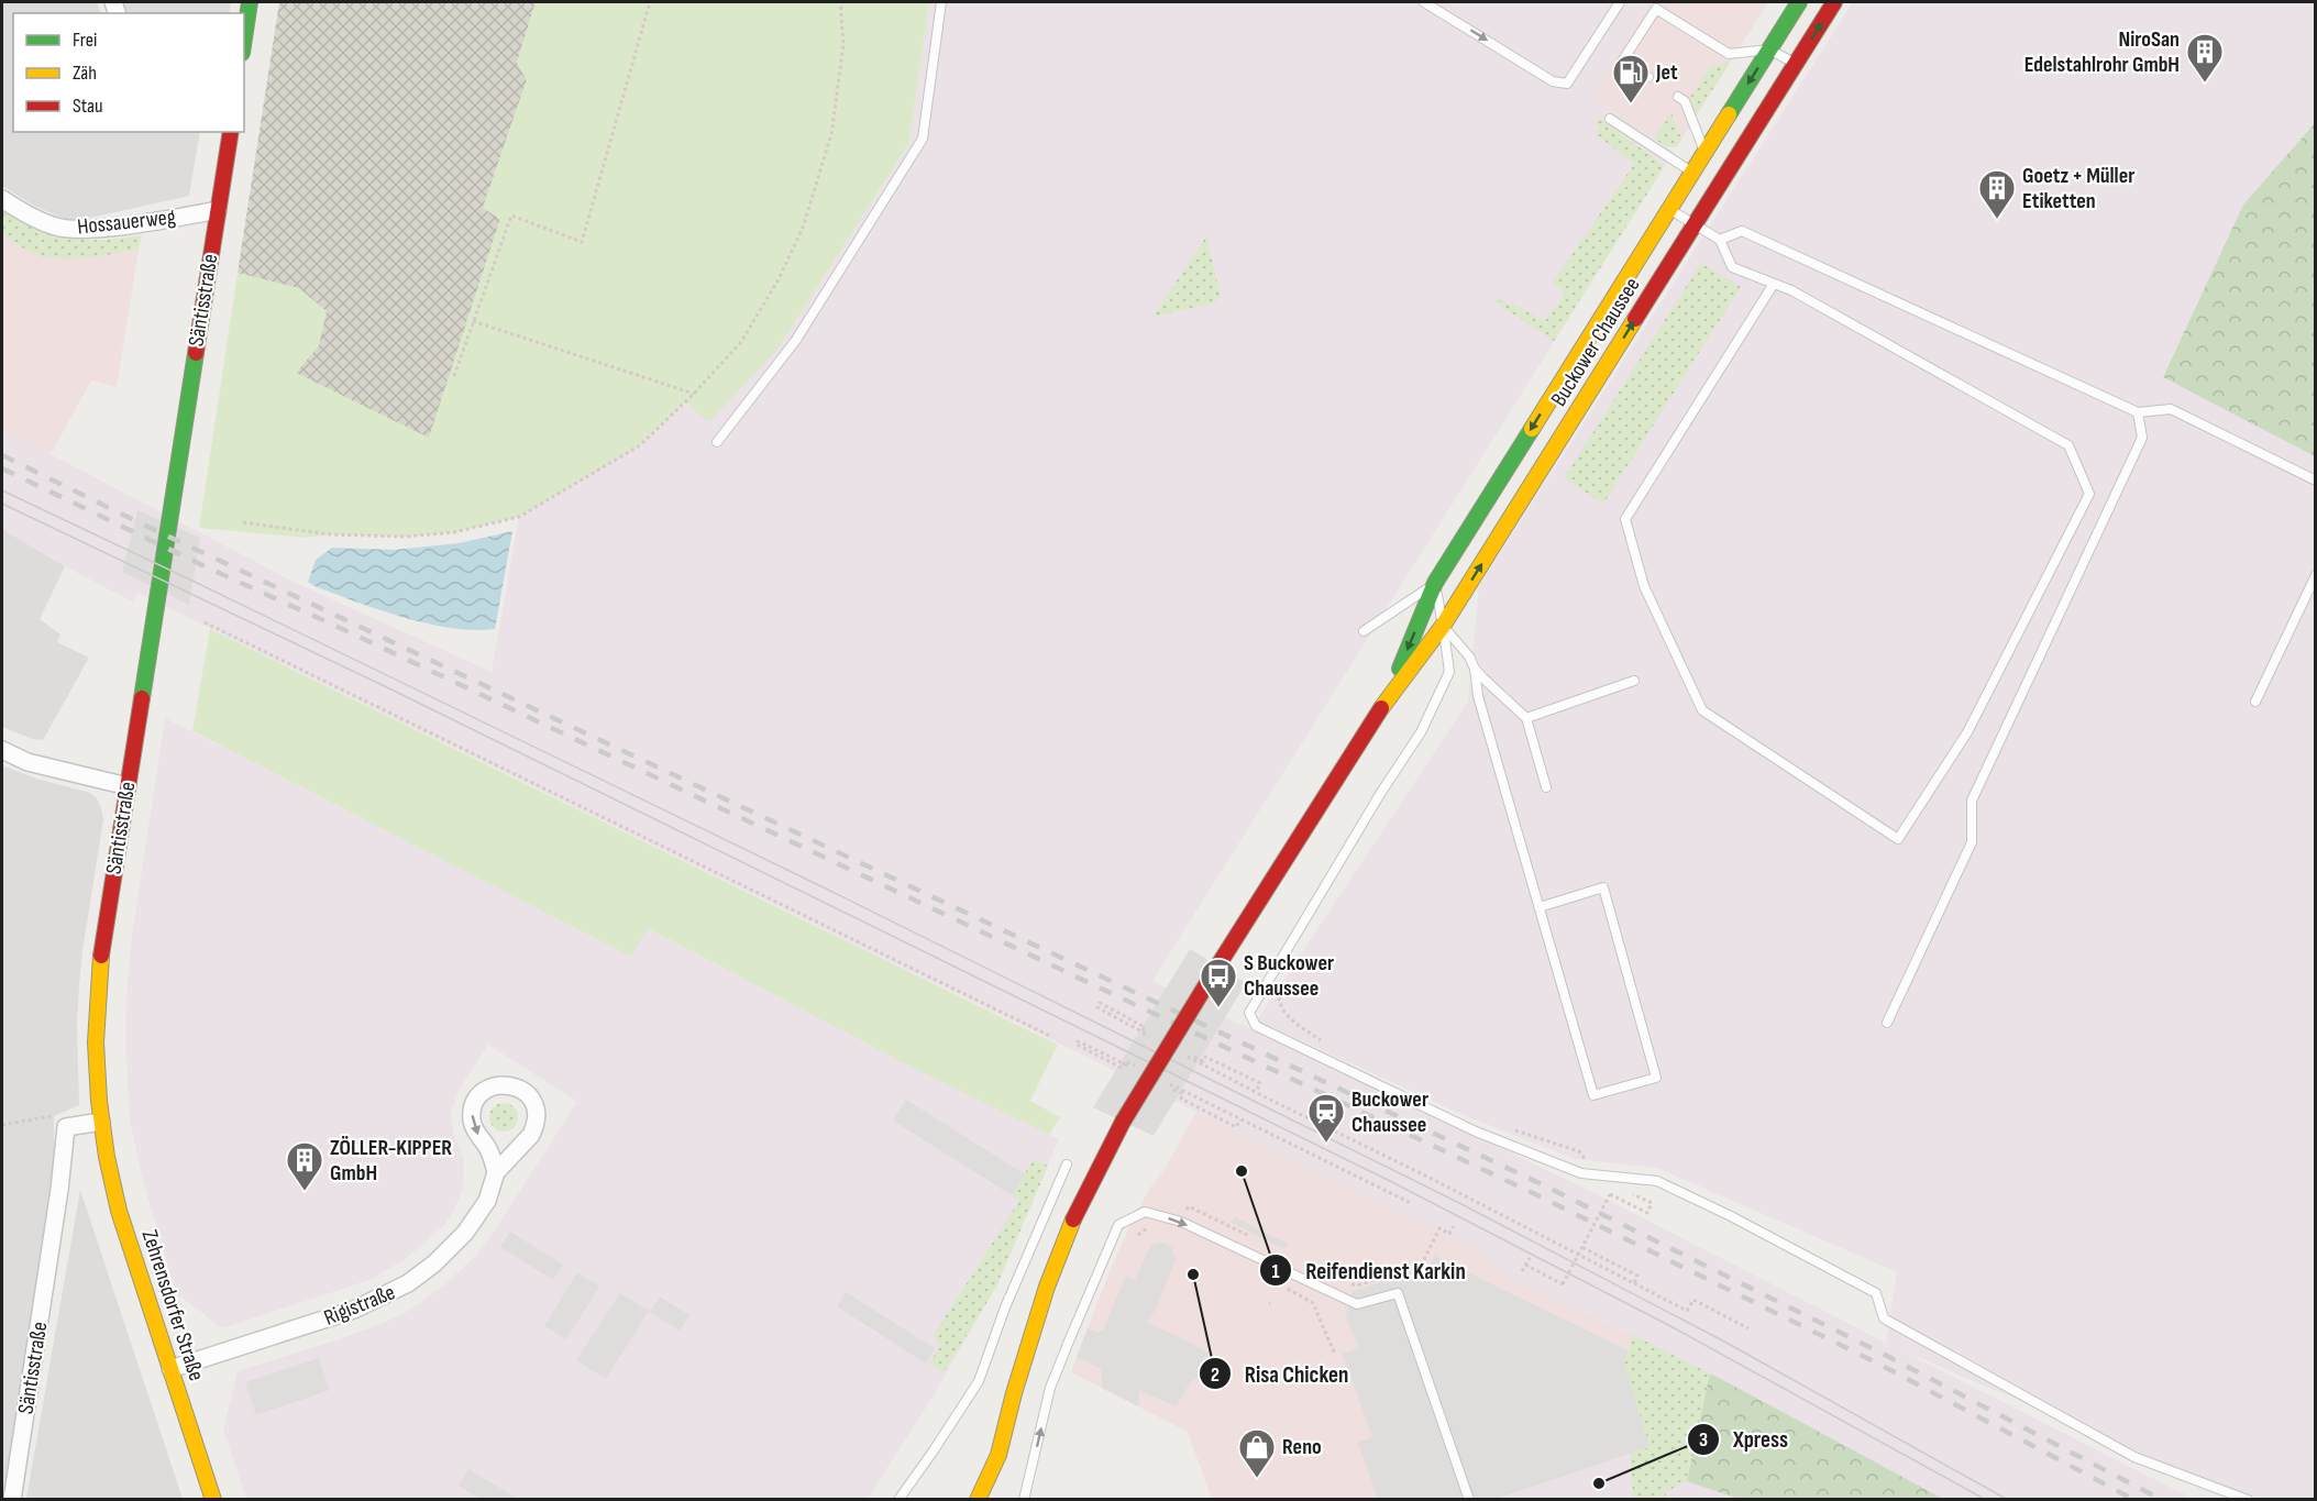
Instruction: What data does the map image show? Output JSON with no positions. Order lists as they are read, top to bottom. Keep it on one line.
{"streets":{"main road":["Säntisstraße","Buckower Chaussee","Zehrensdorfer Straße"],"street":["Hossauerweg","Rigistraße"]},"crossings":[["Hossauerweg","Säntisstraße"],["Säntisstraße","Zehrensdorfer Straße"],["Zehrensdorfer Straße","Rigistraße"]],"places":{"building":["NiroSan Edelstahlrohr GmbH","Goetz + Müller Etiketten","ZÖLLER-KIPPER GmbH"],"fuel station":["Jet"],"bus stop":["S Buckower Chaussee"],"station":["Buckower Chaussee"],"other":["Reifendienst Karkin","Risa Chicken","Xpress"],"shop":["Reno"]},"legend":["Frei","Zäh","Stau"]}
